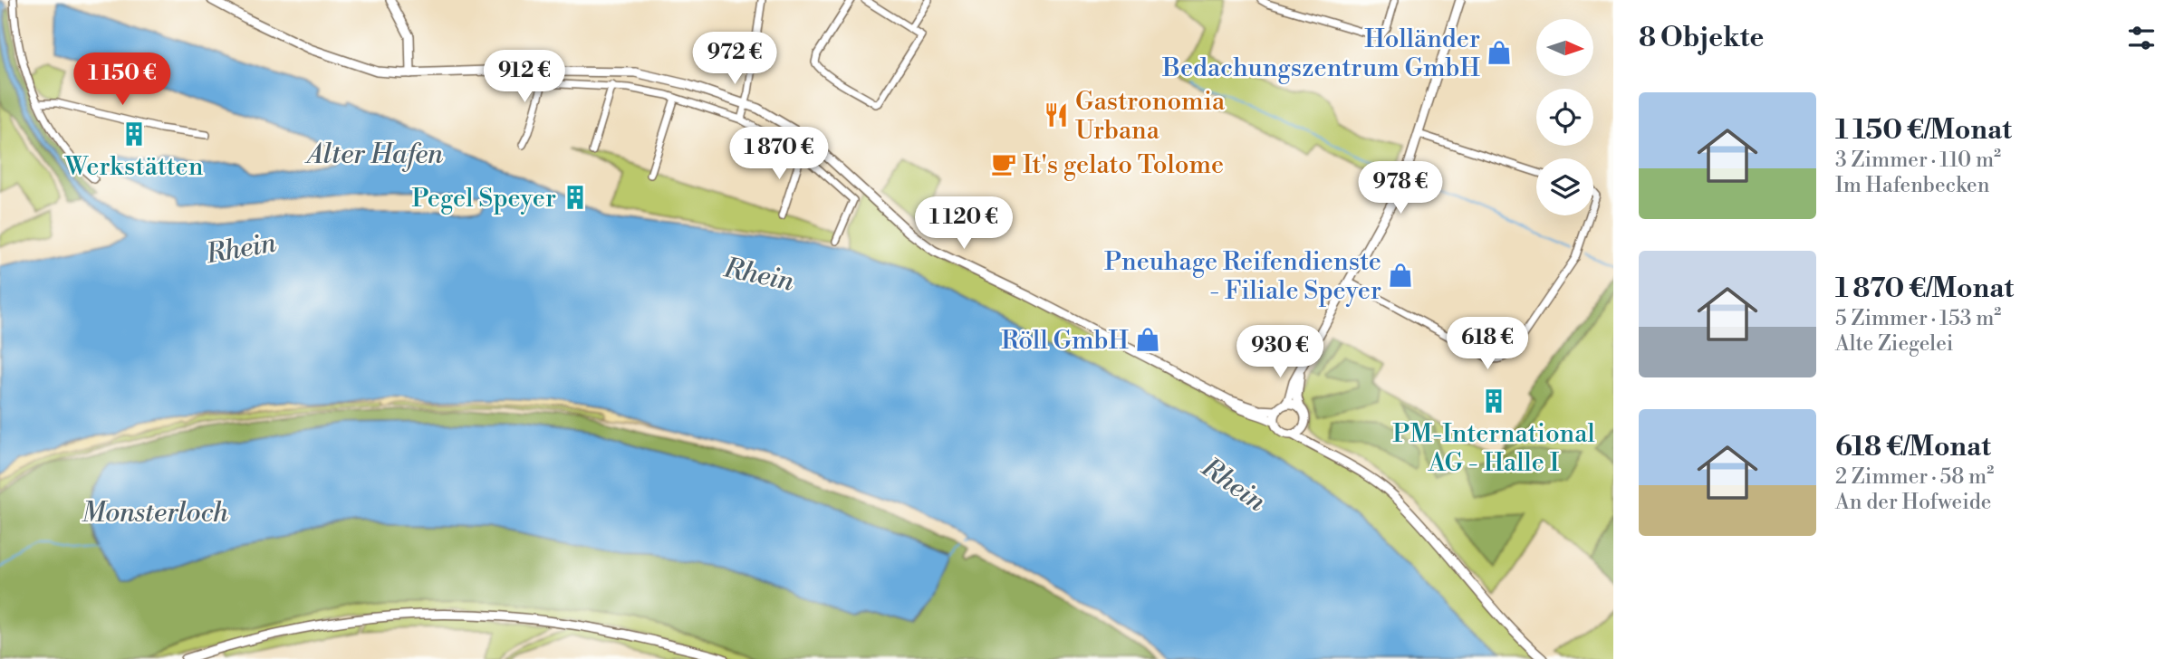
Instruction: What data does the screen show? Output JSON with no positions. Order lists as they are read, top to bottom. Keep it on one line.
{"water":["Alter Hafen","Rhein","Monsterloch"],"places":{"shop":["Holländer Bedachungszentrum GmbH","Pneuhage Reifendienste - Filiale Speyer","Röll GmbH"],"restaurant":["Gastronomia Urbana"],"building":["Werkstätten","Pegel Speyer","PM-International AG - Halle I"],"cafe":["It's gelato Tolome"]},"north":"right","page":{"heading":"8 Objekte","price":["972 €","912 €","1 150 €","1 870 €","978 €","1 120 €","618 €","930 €"],"list":[{"name":"1 150 €/Monat","note":"3 Zimmer · 110 m² · Im Hafenbecken"},{"name":"1 870 €/Monat","note":"5 Zimmer · 153 m² · Alte Ziegelei"},{"name":"618 €/Monat","note":"2 Zimmer · 58 m² · An der Hofweide"}]}}
